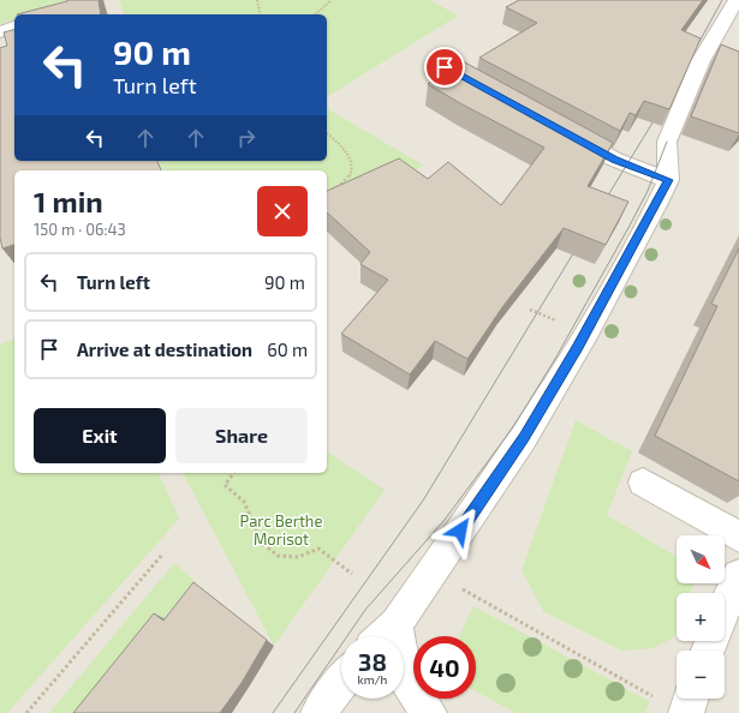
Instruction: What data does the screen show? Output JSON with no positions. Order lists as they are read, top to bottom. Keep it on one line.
{"parks":["Parc Berthe Morisot"],"north":"bottom right","page":{"turn":["90 m","Turn left"],"heading":["1 min","150 m · 06:43"],"list":[{"name":"Turn left","value":"90 m"},{"name":"Arrive at destination","value":"60 m"}],"buttons":["Exit","Share"],"map_buttons":["+","−"],"speed":"38 km/h","limit":"40"}}
